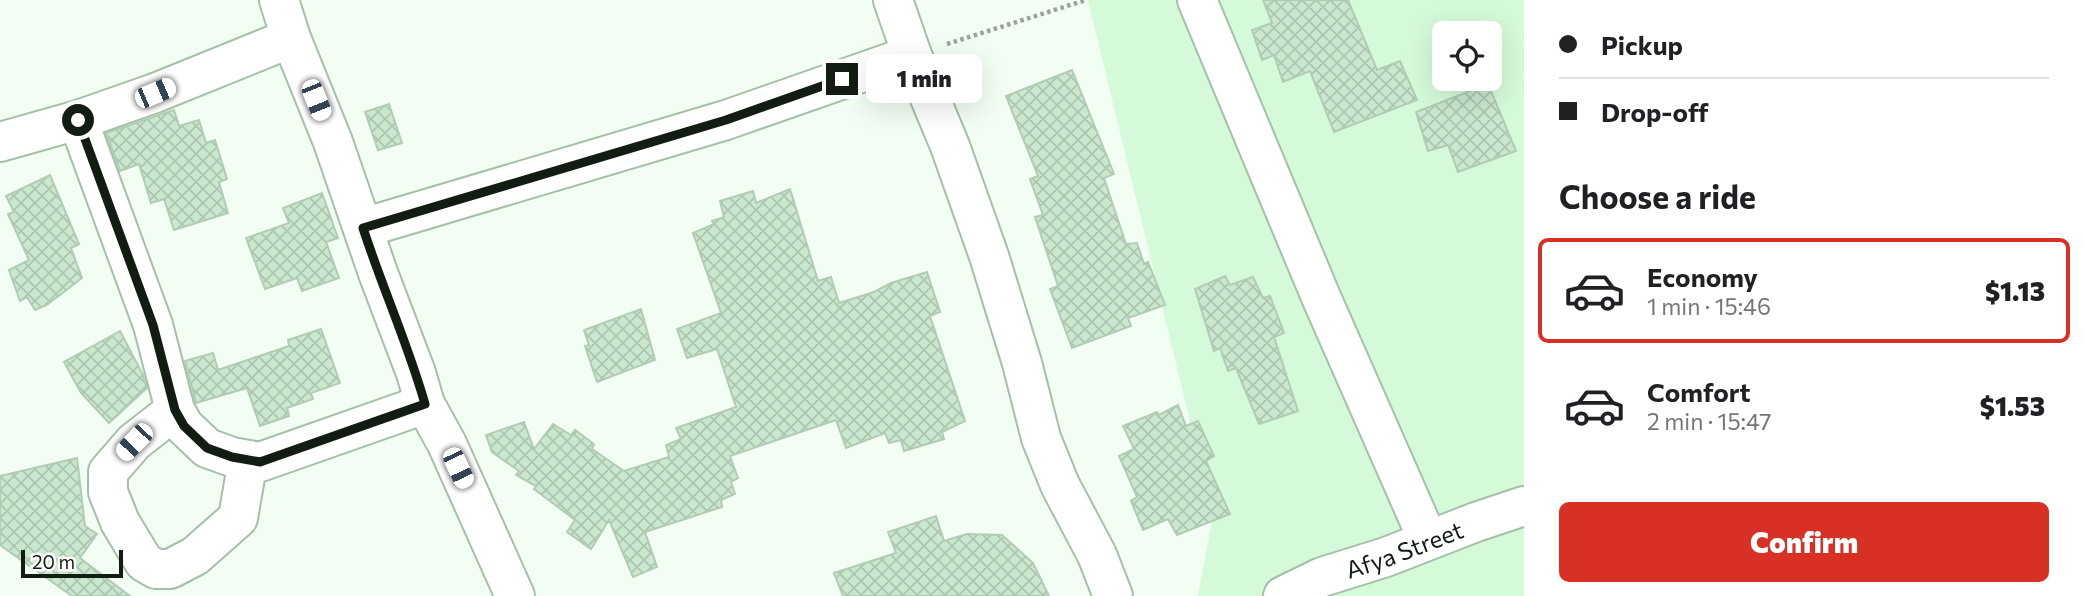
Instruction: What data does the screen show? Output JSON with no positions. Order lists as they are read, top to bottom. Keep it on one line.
{"streets":{"street":["Afya Street"]},"scale_bar":"20 m","page":{"banner":["Pickup","Drop-off"],"bubble":"1 min","heading":"Choose a ride","list":[{"name":"Economy","note":"1 min · 15:46","value":"$1.13"},{"name":"Comfort","note":"2 min · 15:47","value":"$1.53"}],"buttons":"Confirm","scale":"20 m"}}
